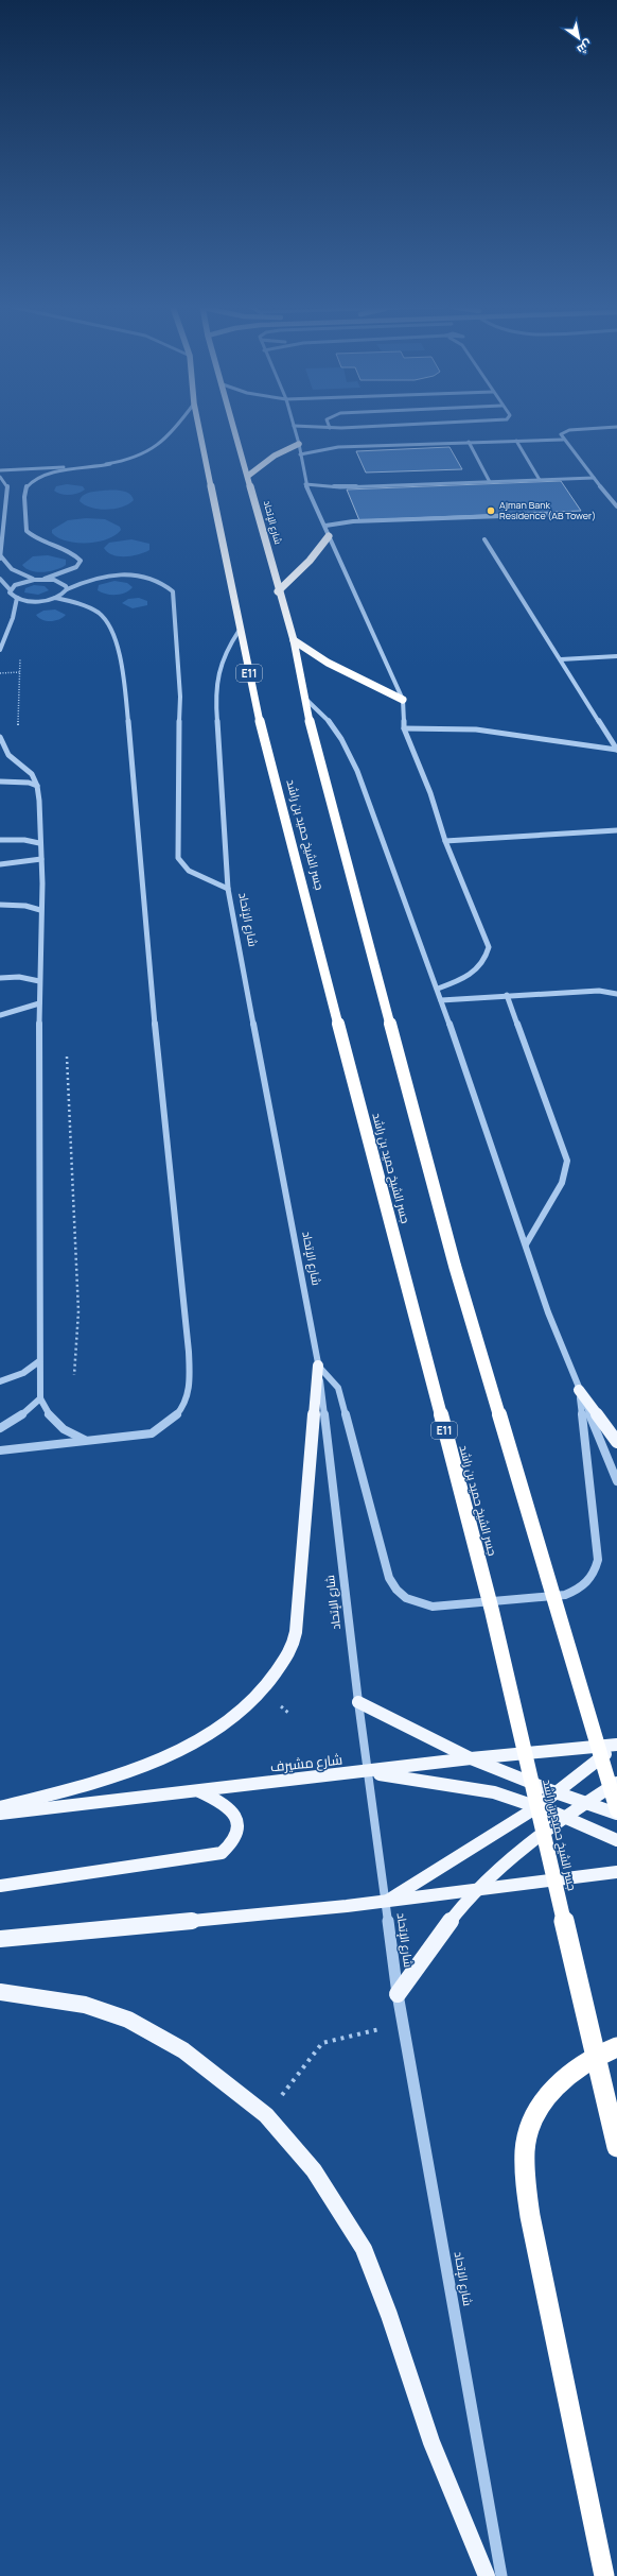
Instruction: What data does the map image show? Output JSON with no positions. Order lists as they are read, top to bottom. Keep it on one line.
{"streets":{"highway":["شارع الإتحاد","E11","جسر الشيخ حميد بن راشد"],"main road":["شارع مشيرف"]},"crossings":[["شارع الإتحاد","E11"],["شارع الإتحاد","جسر الشيخ حميد بن راشد"],["شارع الإتحاد","شارع مشيرف"],["E11","جسر الشيخ حميد بن راشد"]],"places":["Ajman Bank Residence (AB Tower)"],"north":"bottom right"}
